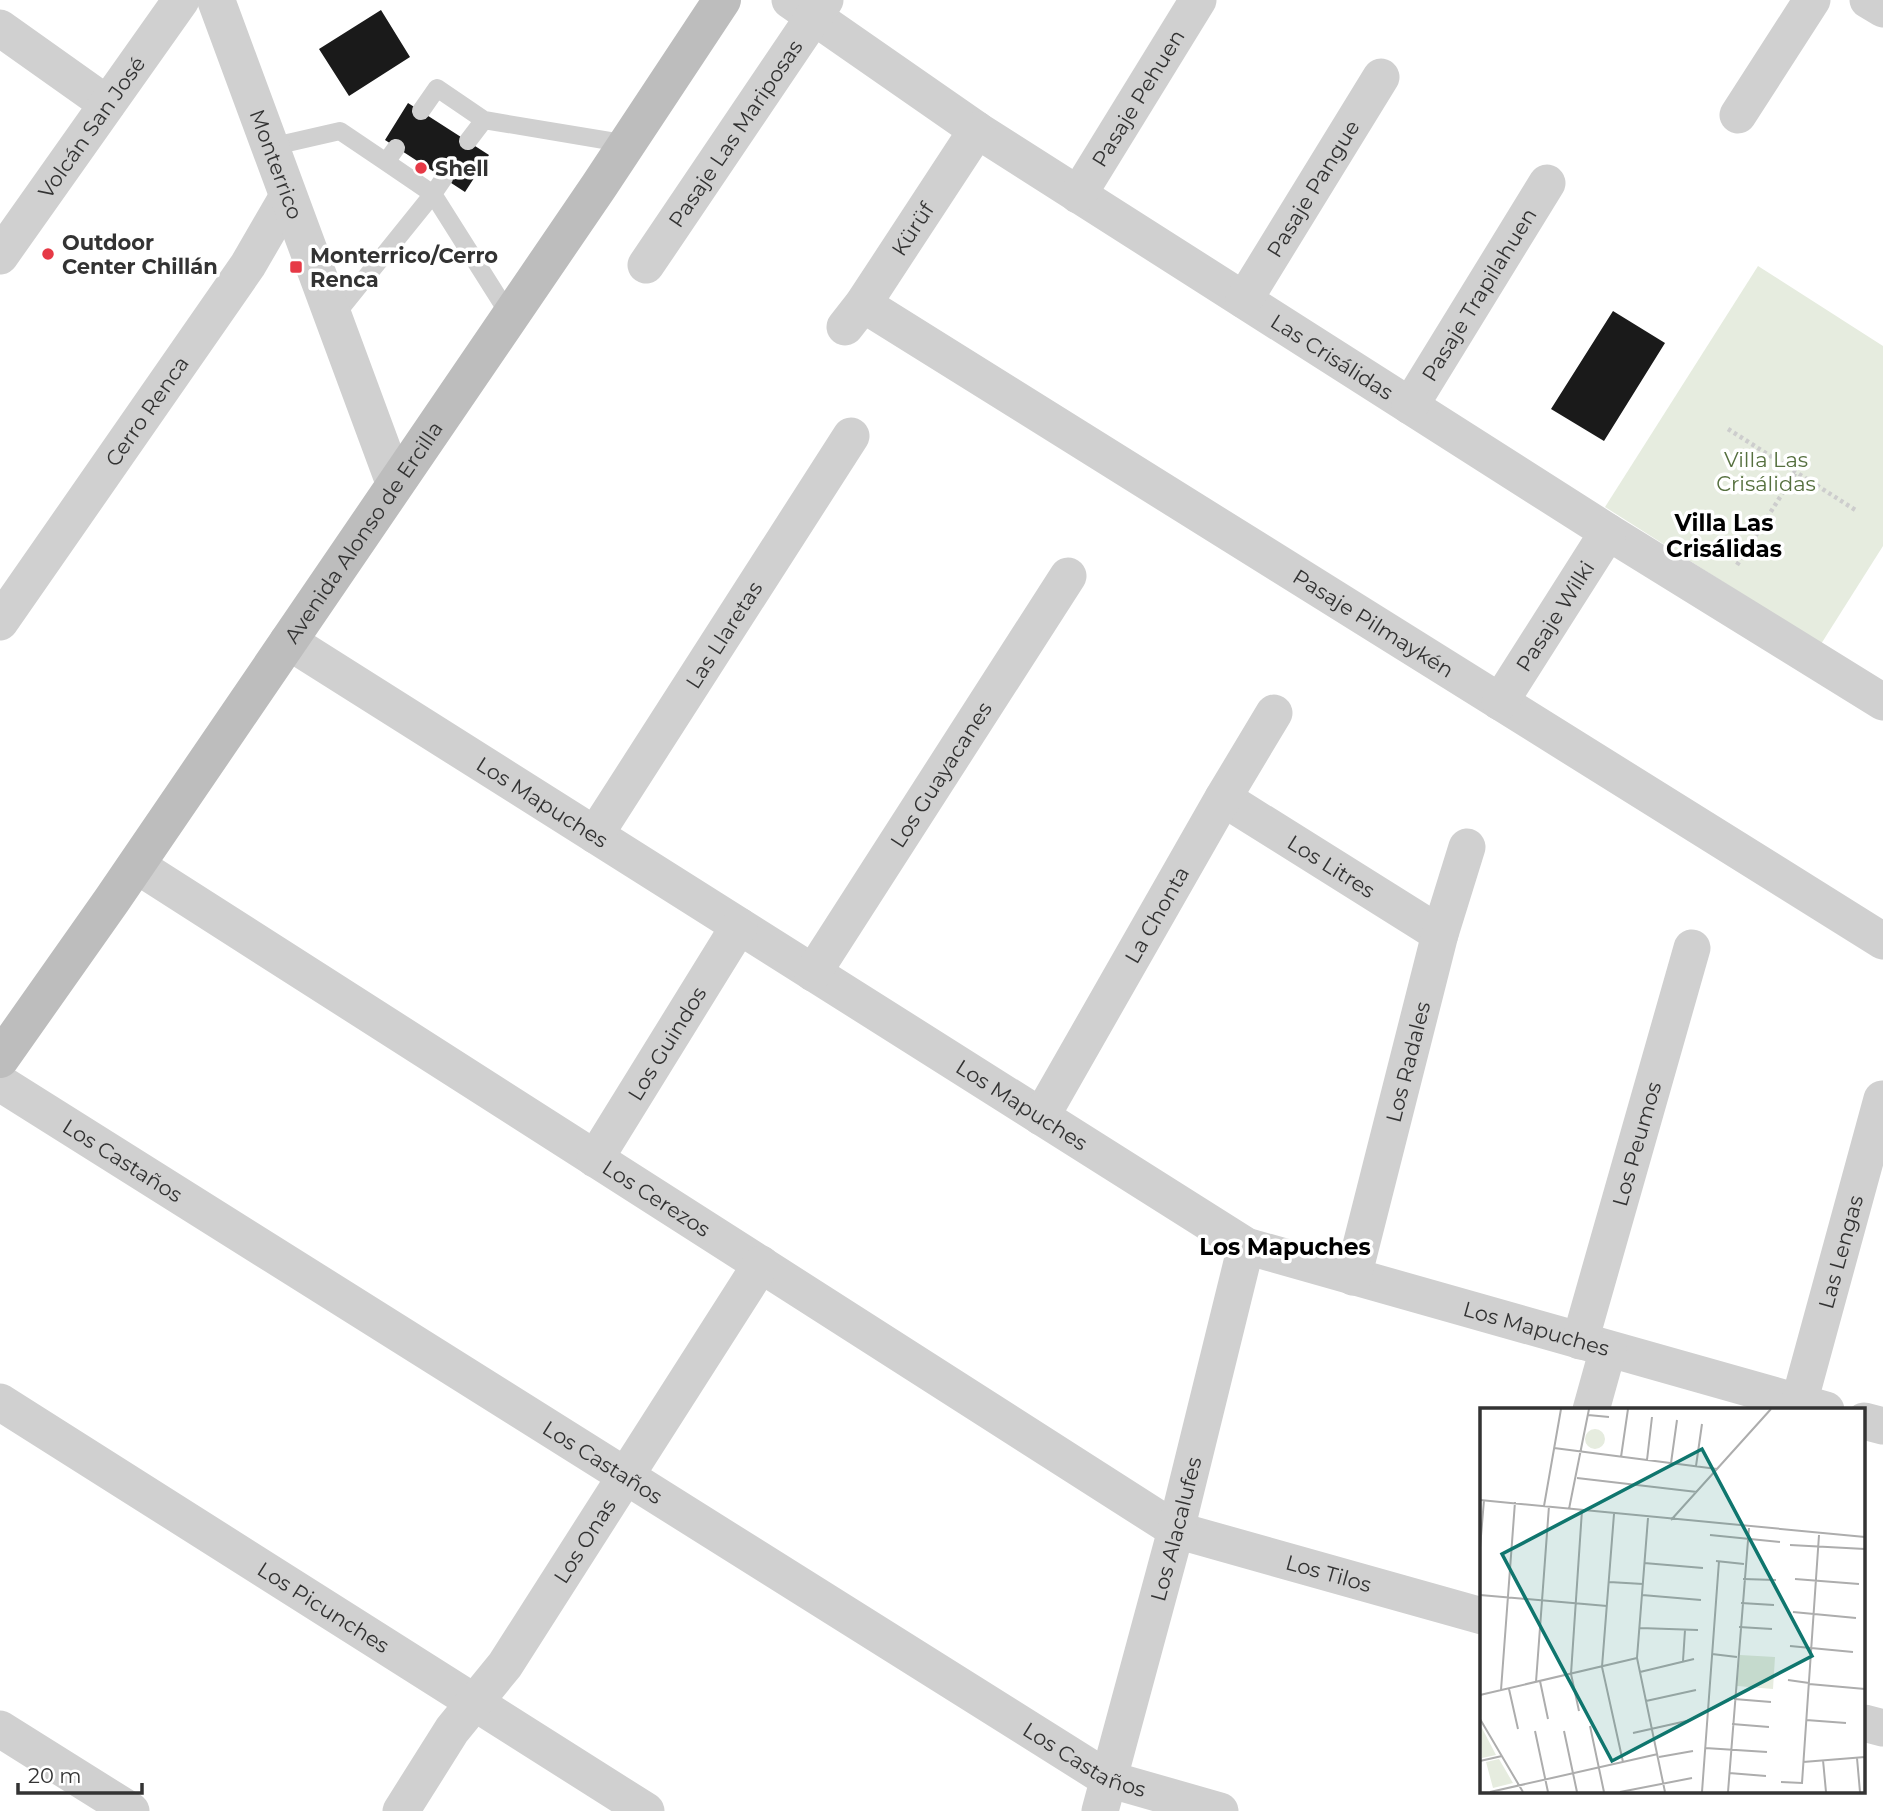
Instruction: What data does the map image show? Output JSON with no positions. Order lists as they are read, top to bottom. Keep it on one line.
{"streets":{"main road":["Avenida Alonso de Ercilla"],"street":["Pasaje Pehuen","Volcán San José","Pasaje Las Mariposas","Monterrico","Pasaje Pangue","Kürüf","Pasaje Trapilahuen","Las Crisálidas","Cerro Renca","Pasaje Wilki","Pasaje Pilmaykén","Las Llaretas","Los Guayacanes","Los Mapuches","Los Litres","La Chonta","Los Guindos","Los Radales","Los Peumos","Los Castaños","Los Cerezos","Las Lengas","Los Alacalufes","Los Onas","Los Tilos","Los Picunches"]},"crossings":[["Pasaje Pehuen","Las Crisálidas"],["Pasaje Las Mariposas","Las Crisálidas"],["Monterrico","Cerro Renca"],["Monterrico","Avenida Alonso de Ercilla"],["Pasaje Pangue","Las Crisálidas"],["Kürüf","Las Crisálidas"],["Kürüf","Pasaje Pilmaykén"],["Pasaje Trapilahuen","Las Crisálidas"],["Las Crisálidas","Pasaje Wilki"],["Avenida Alonso de Ercilla","Los Mapuches"],["Avenida Alonso de Ercilla","Los Cerezos"],["Pasaje Wilki","Pasaje Pilmaykén"],["Las Llaretas","Los Mapuches"],["Los Guayacanes","Los Mapuches"],["Los Mapuches","La Chonta"],["Los Mapuches","Los Guindos"],["Los Mapuches","Los Radales"],["Los Mapuches","Los Peumos"],["Los Mapuches","Las Lengas"],["Los Mapuches","Los Alacalufes"],["Los Litres","La Chonta"],["Los Litres","Los Radales"],["Los Guindos","Los Cerezos"],["Los Castaños","Los Alacalufes"],["Los Castaños","Los Onas"],["Los Cerezos","Los Alacalufes"],["Los Cerezos","Los Onas"],["Los Cerezos","Los Tilos"],["Los Alacalufes","Los Tilos"],["Los Onas","Los Picunches"]],"districts":["Villa Las Crisálidas","Los Mapuches"],"parks":["Villa Las Crisálidas"],"places":{"other":["Shell","Outdoor Center Chillán"],"transit":["Monterrico/Cerro Renca"]},"scale_bar":"20 m"}
